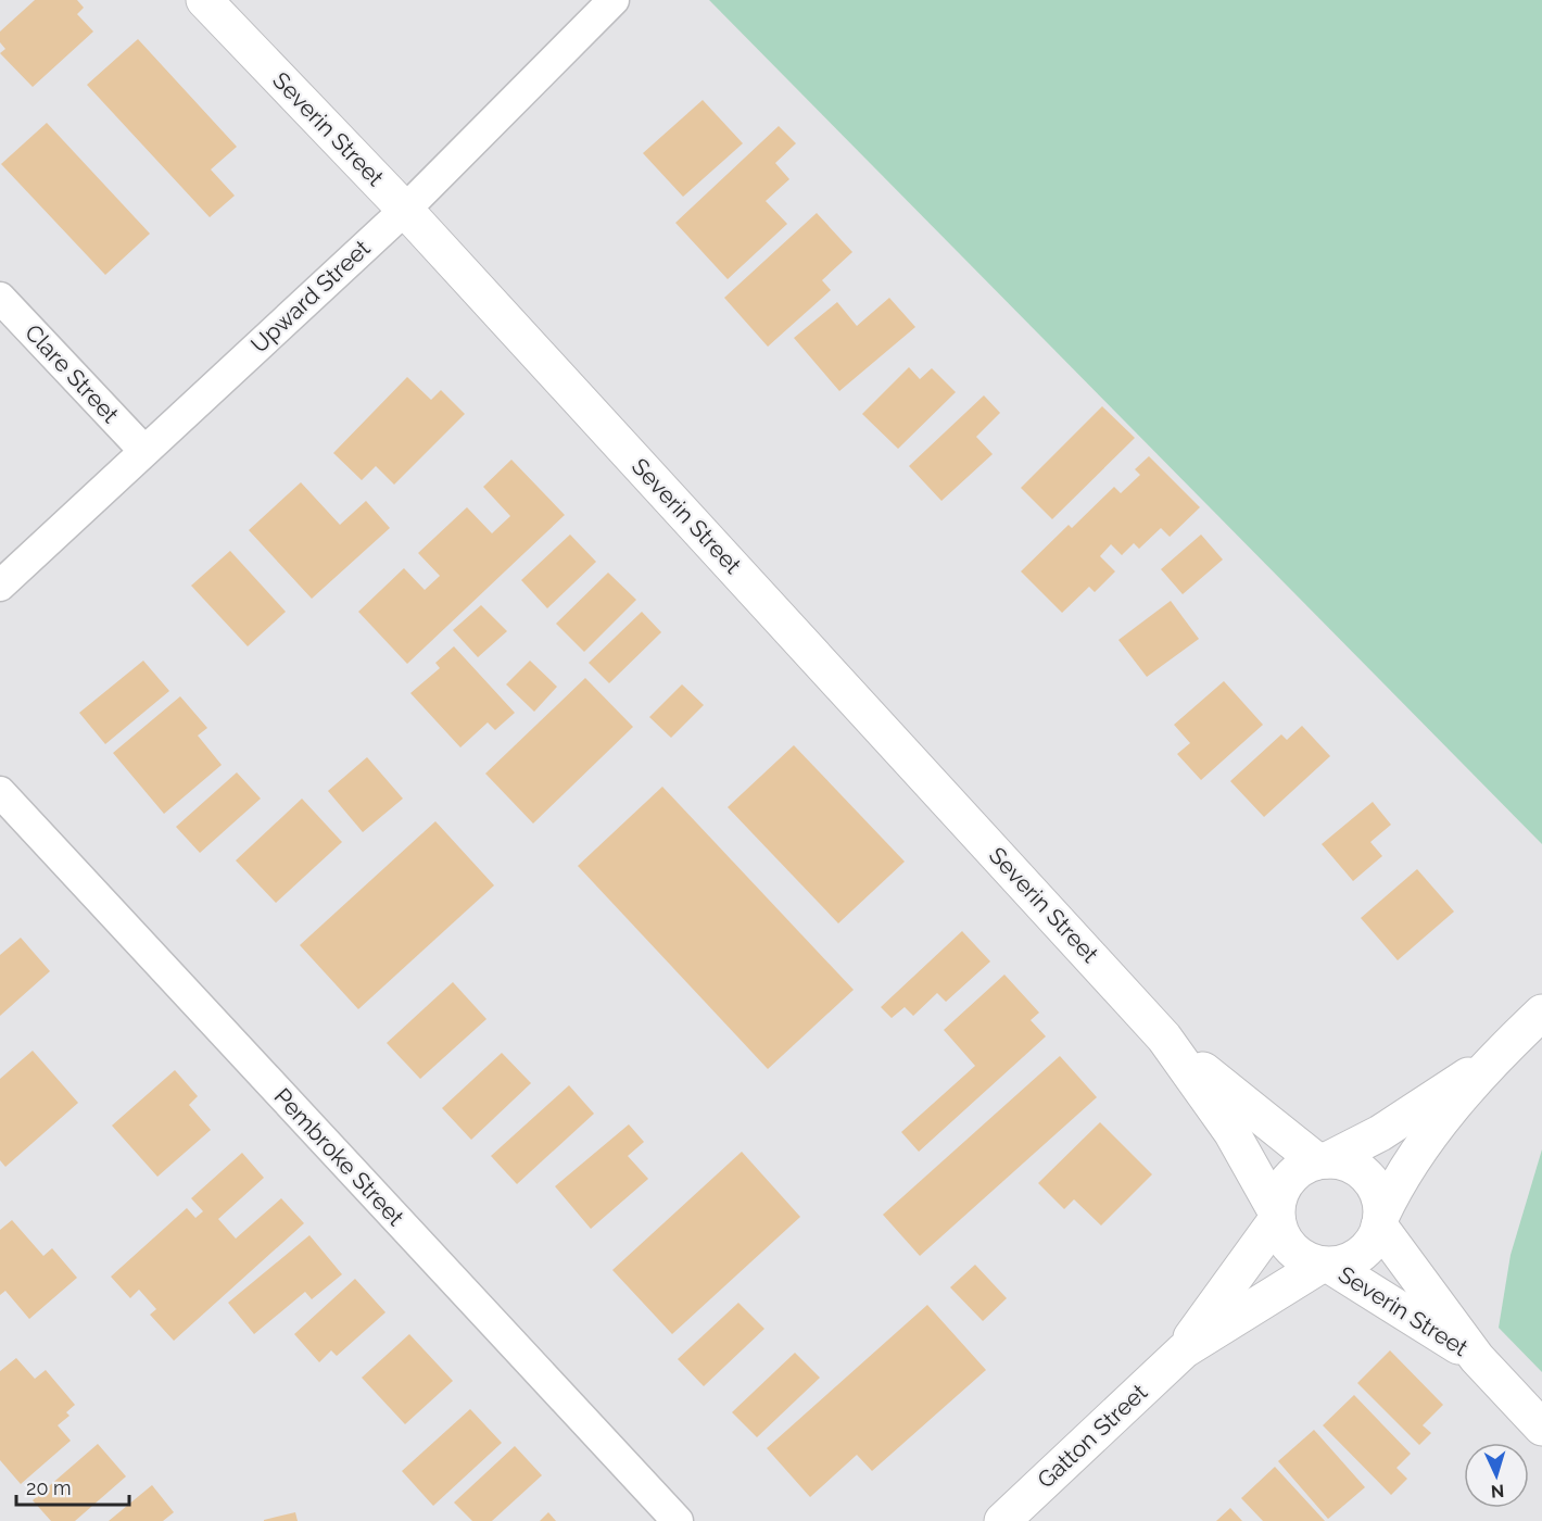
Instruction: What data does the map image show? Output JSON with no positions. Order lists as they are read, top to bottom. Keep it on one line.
{"streets":{"street":["Severin Street","Upward Street","Clare Street","Pembroke Street","Gatton Street"]},"crossings":[["Severin Street","Upward Street"],["Severin Street","Gatton Street"],["Upward Street","Clare Street"]],"scale_bar":"20 m","north":"bottom"}
